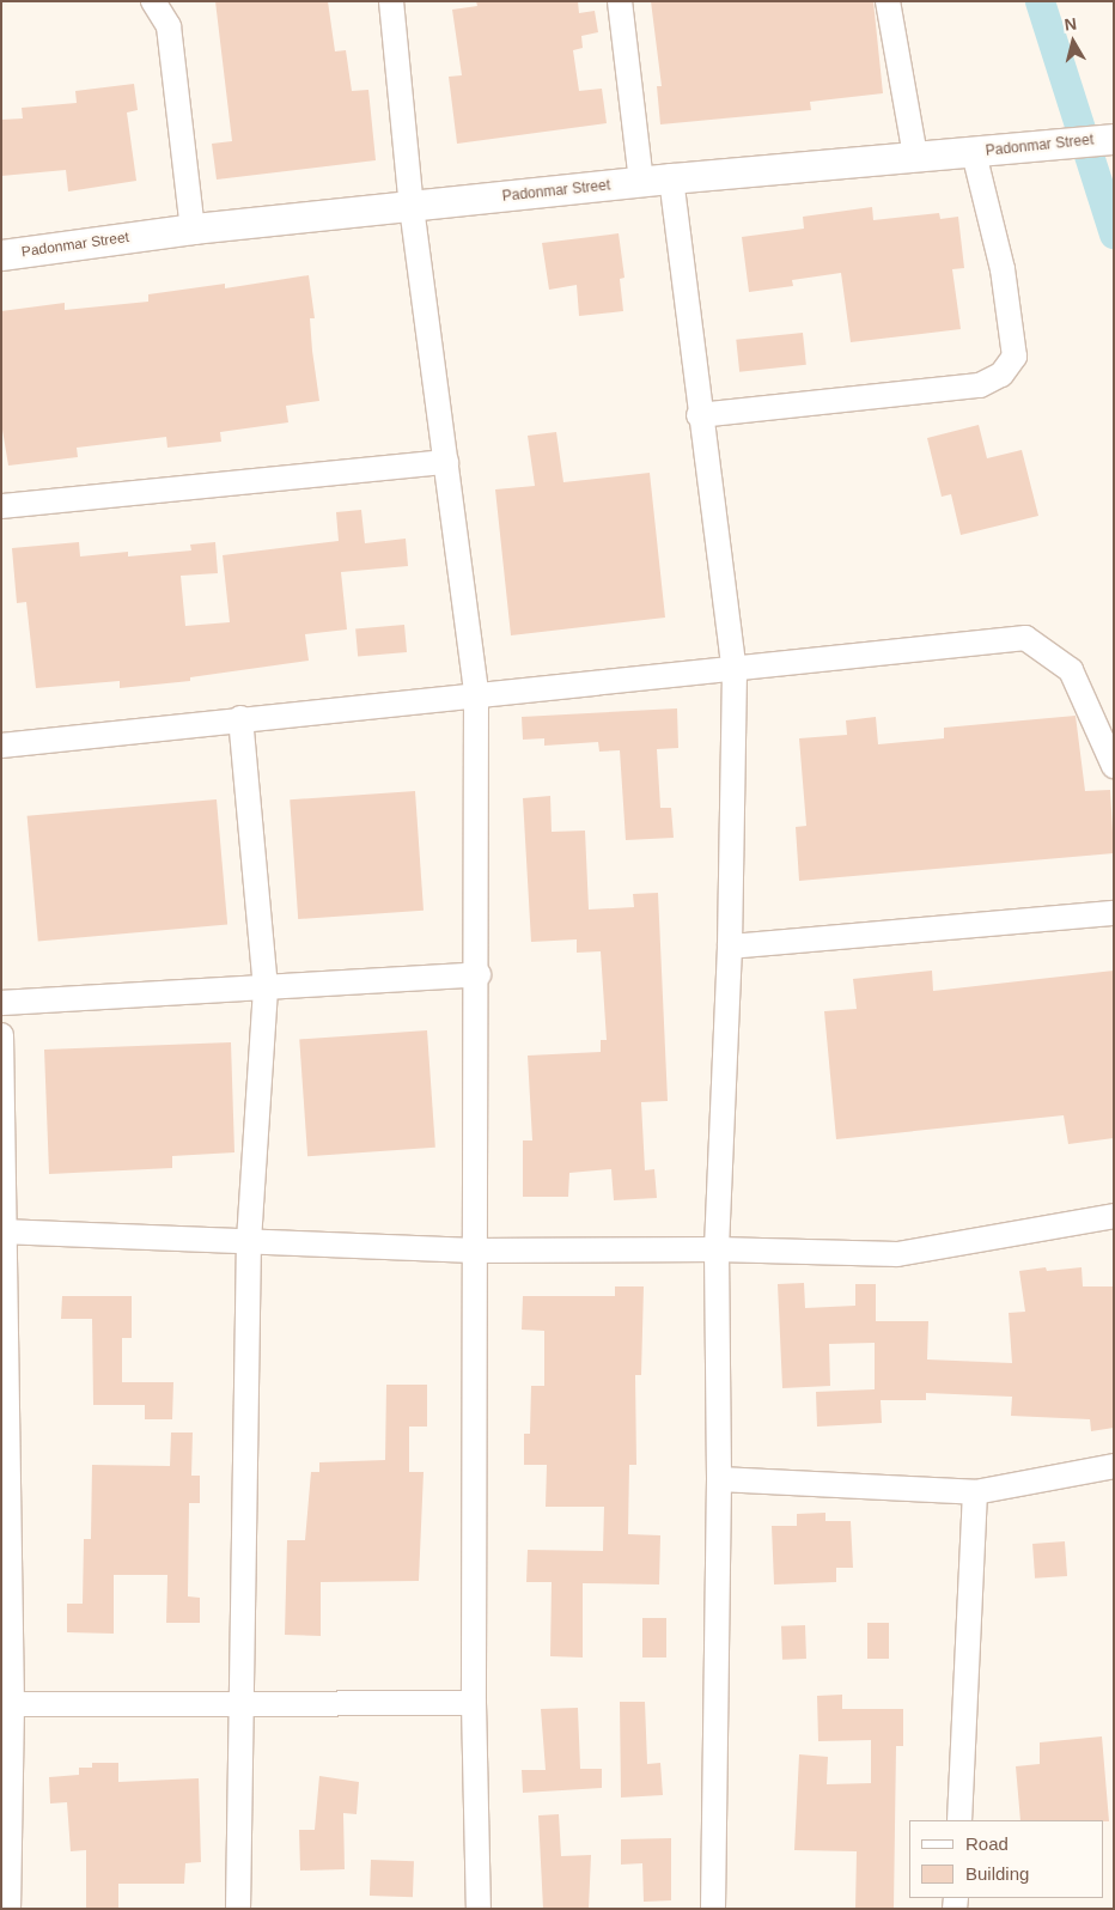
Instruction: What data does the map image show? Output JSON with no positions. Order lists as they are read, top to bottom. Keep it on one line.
{"streets":{"street":["Padonmar Street"]},"legend":["Road","Building"],"north":"top"}
